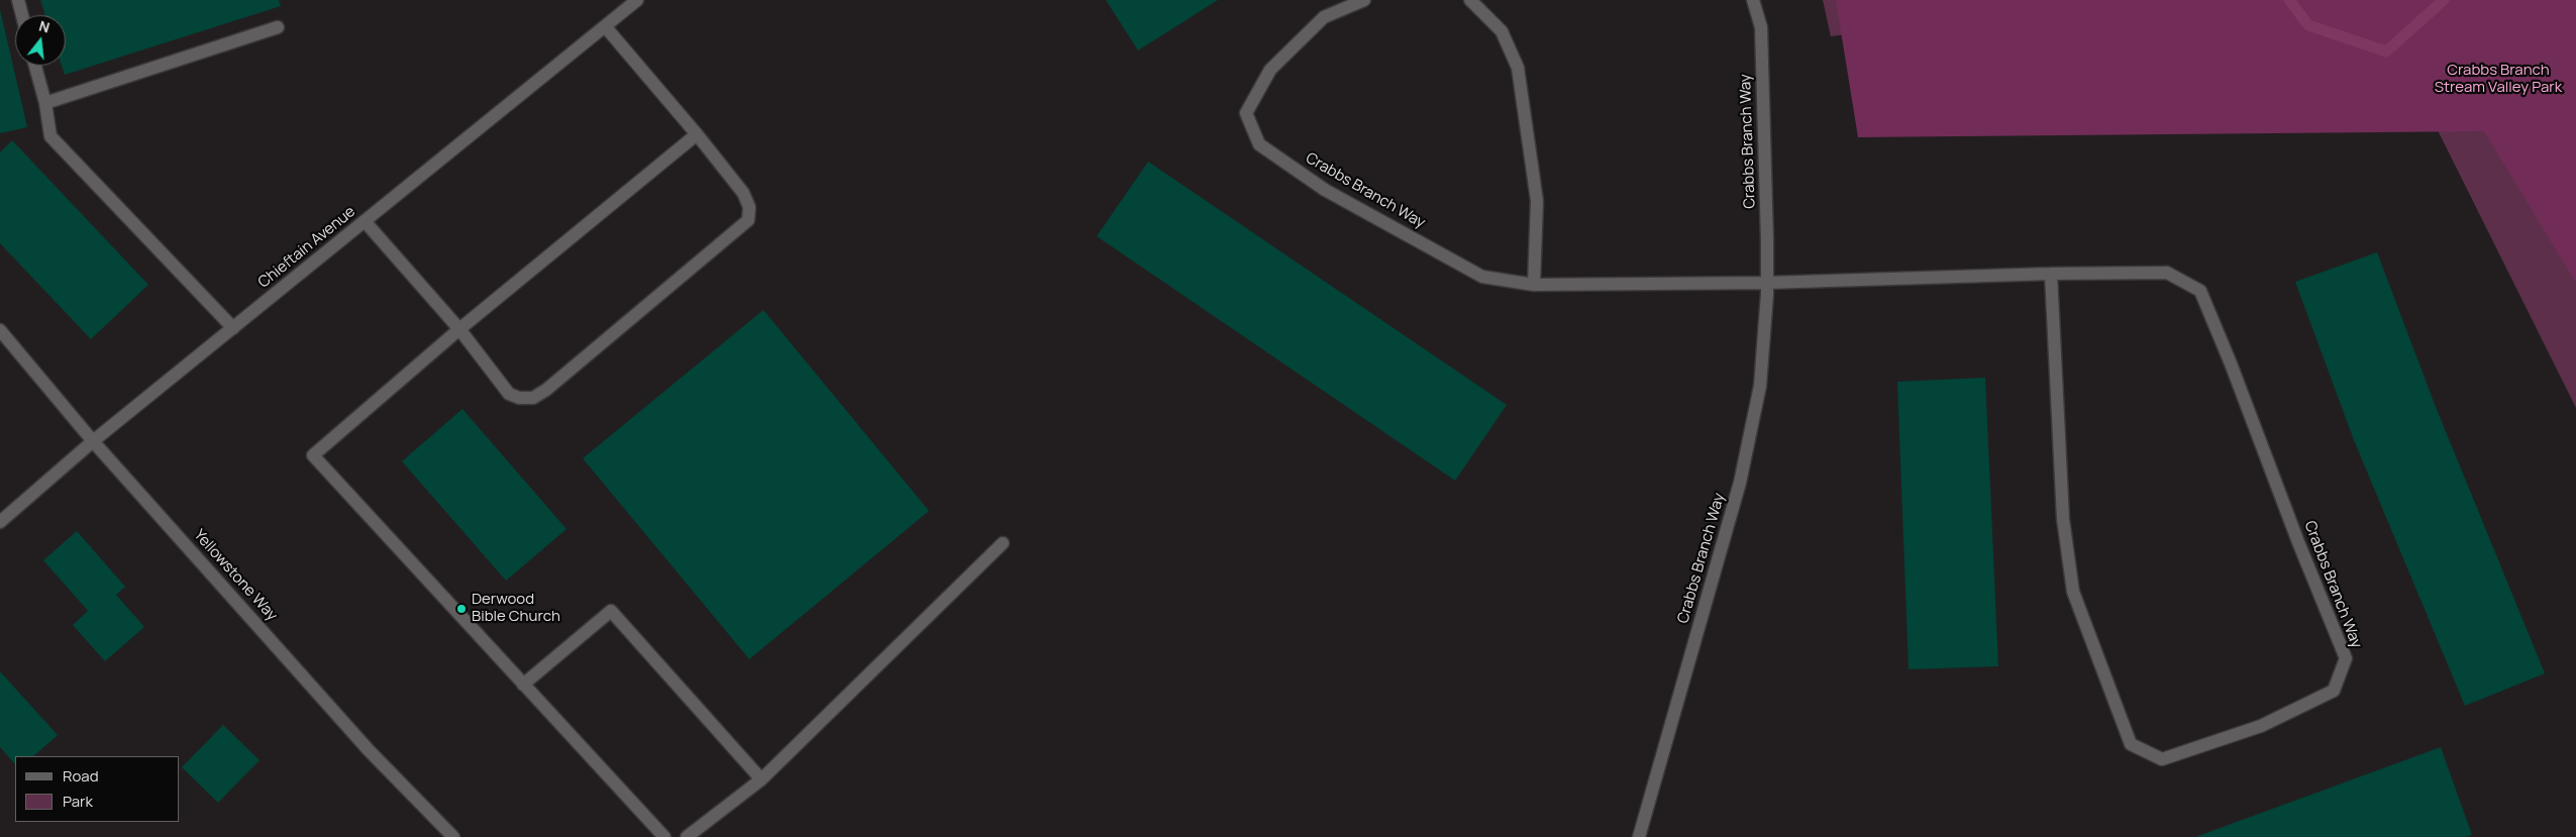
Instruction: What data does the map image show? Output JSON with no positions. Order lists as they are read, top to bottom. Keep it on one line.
{"streets":{"street":["Crabbs Branch Way","Chieftain Avenue","Yellowstone Way"]},"crossings":[["Chieftain Avenue","Yellowstone Way"]],"parks":["Crabbs Branch Stream Valley Park"],"places":["Derwood Bible Church"],"legend":["Road","Park"],"north":"top"}
